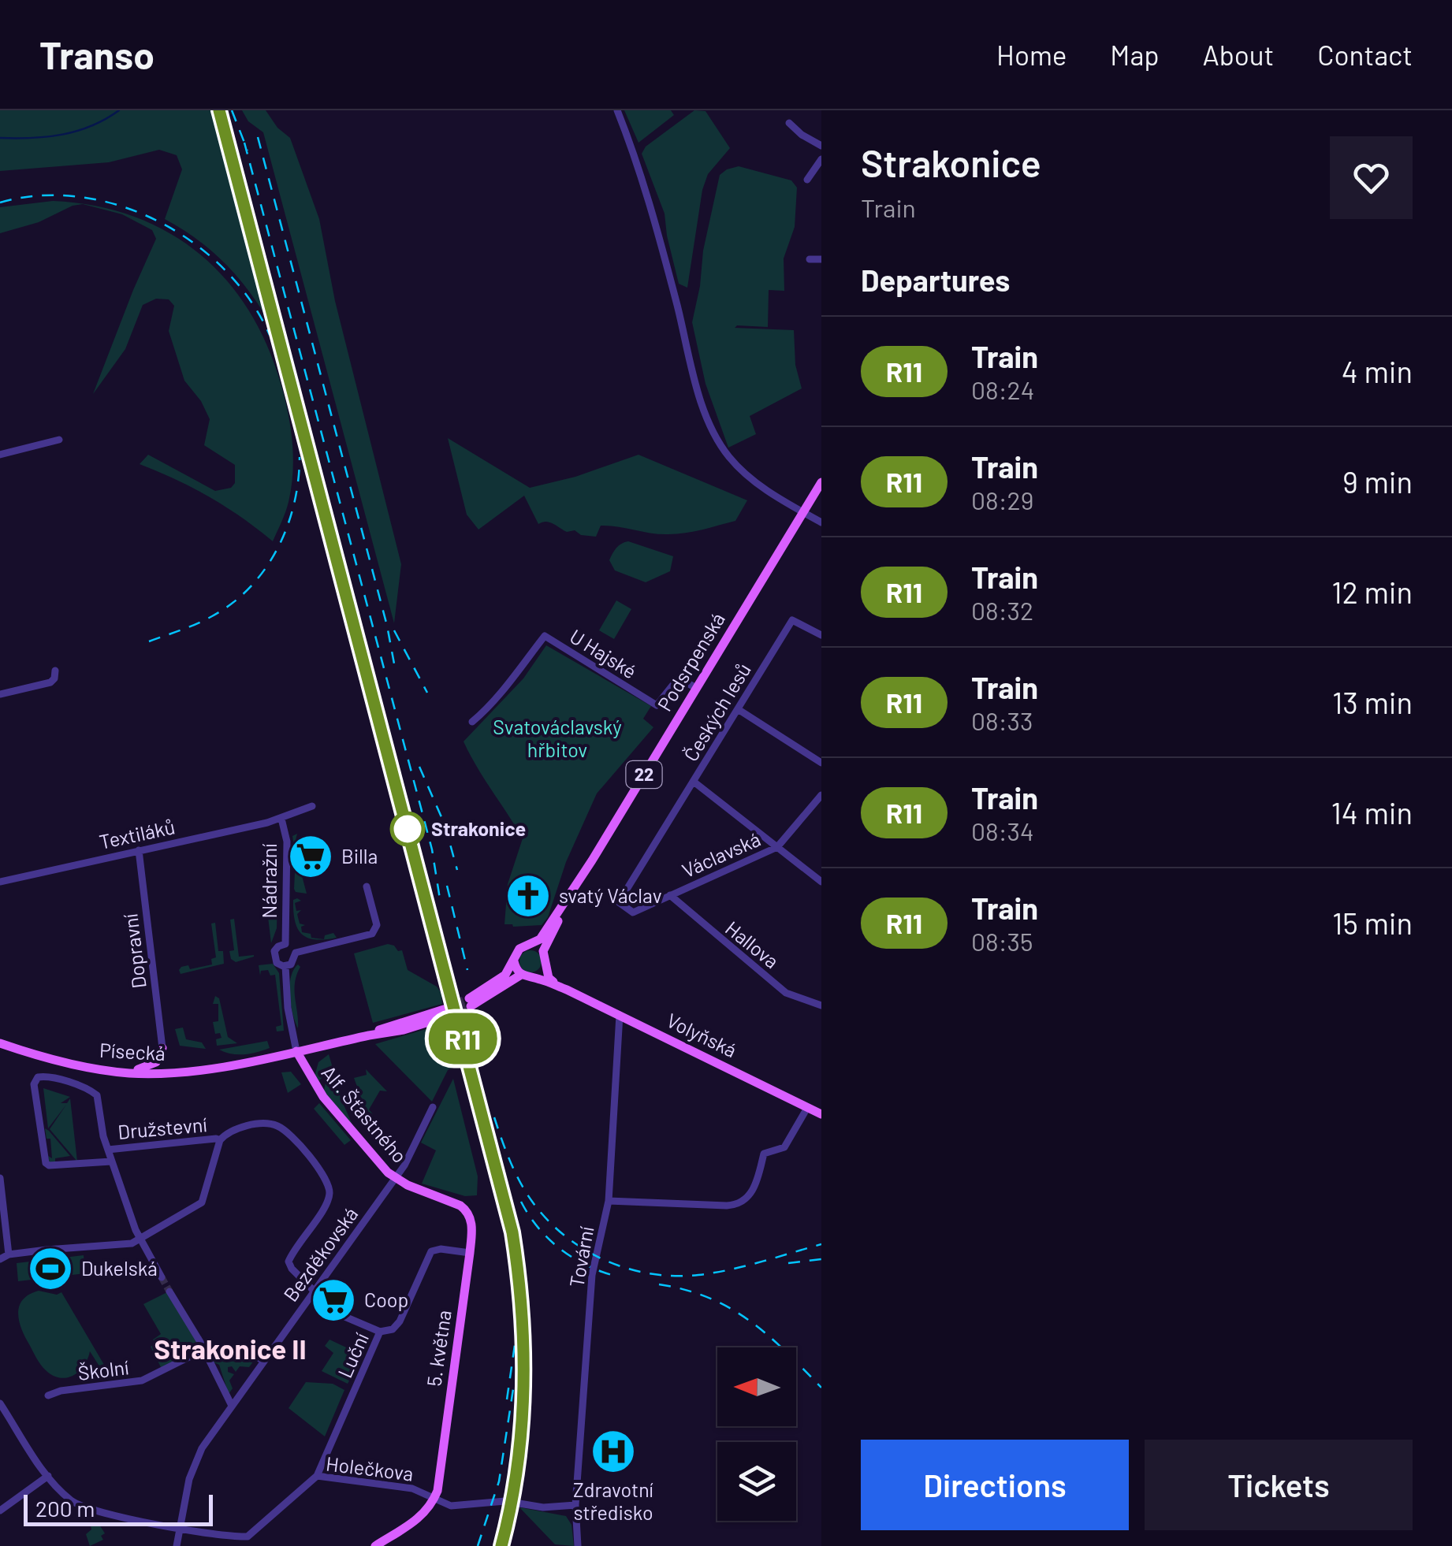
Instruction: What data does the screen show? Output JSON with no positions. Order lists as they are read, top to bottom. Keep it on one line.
{"streets":{"main road":["Podsrpenská","22","Volyňská","Písecká","Alf. Šťastného","5. května"],"street":["U Hajské","Českých lesů","Textiláků","Václavská","Nádražní","Hallova","Dopravní","Družstevní","Bezděkovská","Tovární","Luční","Školní","Holečkova"]},"crossings":[["U Hajské","Podsrpenská"],["Podsrpenská","Volyňská"],["Českých lesů","Václavská"],["Textiláků","Nádražní"],["Textiláků","Dopravní"],["Václavská","Hallova"],["Nádražní","Písecká"],["Nádražní","Alf. Šťastného"],["Volyňská","Tovární"],["Písecká","Alf. Šťastného"],["Alf. Šťastného","Bezděkovská"],["Alf. Šťastného","5. května"],["Družstevní","Bezděkovská"],["Bezděkovská","Holečkova"],["5. května","Luční"],["5. května","Holečkova"],["Luční","Holečkova"]],"districts":["Strakonice II"],"parks":["Svatováclavský hřbitov"],"places":{"other":["Strakonice"],"supermarket":["Billa","Coop"],"church":["svatý Václav"],"sports":["Dukelská"],"hospital":["Zdravotní středisko"]},"scale_bar":"200 m","north":"left","page":{"header":"Transo","nav":["Home","Map","About","Contact"],"on_map":"R11","heading":[["Strakonice","Train"],"Departures"],"list":[{"mark":"R11","name":"Train","note":"08:24","value":"4 min"},{"mark":"R11","name":"Train","note":"08:29","value":"9 min"},{"mark":"R11","name":"Train","note":"08:32","value":"12 min"},{"mark":"R11","name":"Train","note":"08:33","value":"13 min"},{"mark":"R11","name":"Train","note":"08:34","value":"14 min"},{"mark":"R11","name":"Train","note":"08:35","value":"15 min"}],"buttons":["Directions","Tickets"],"scale":"200 m"}}
